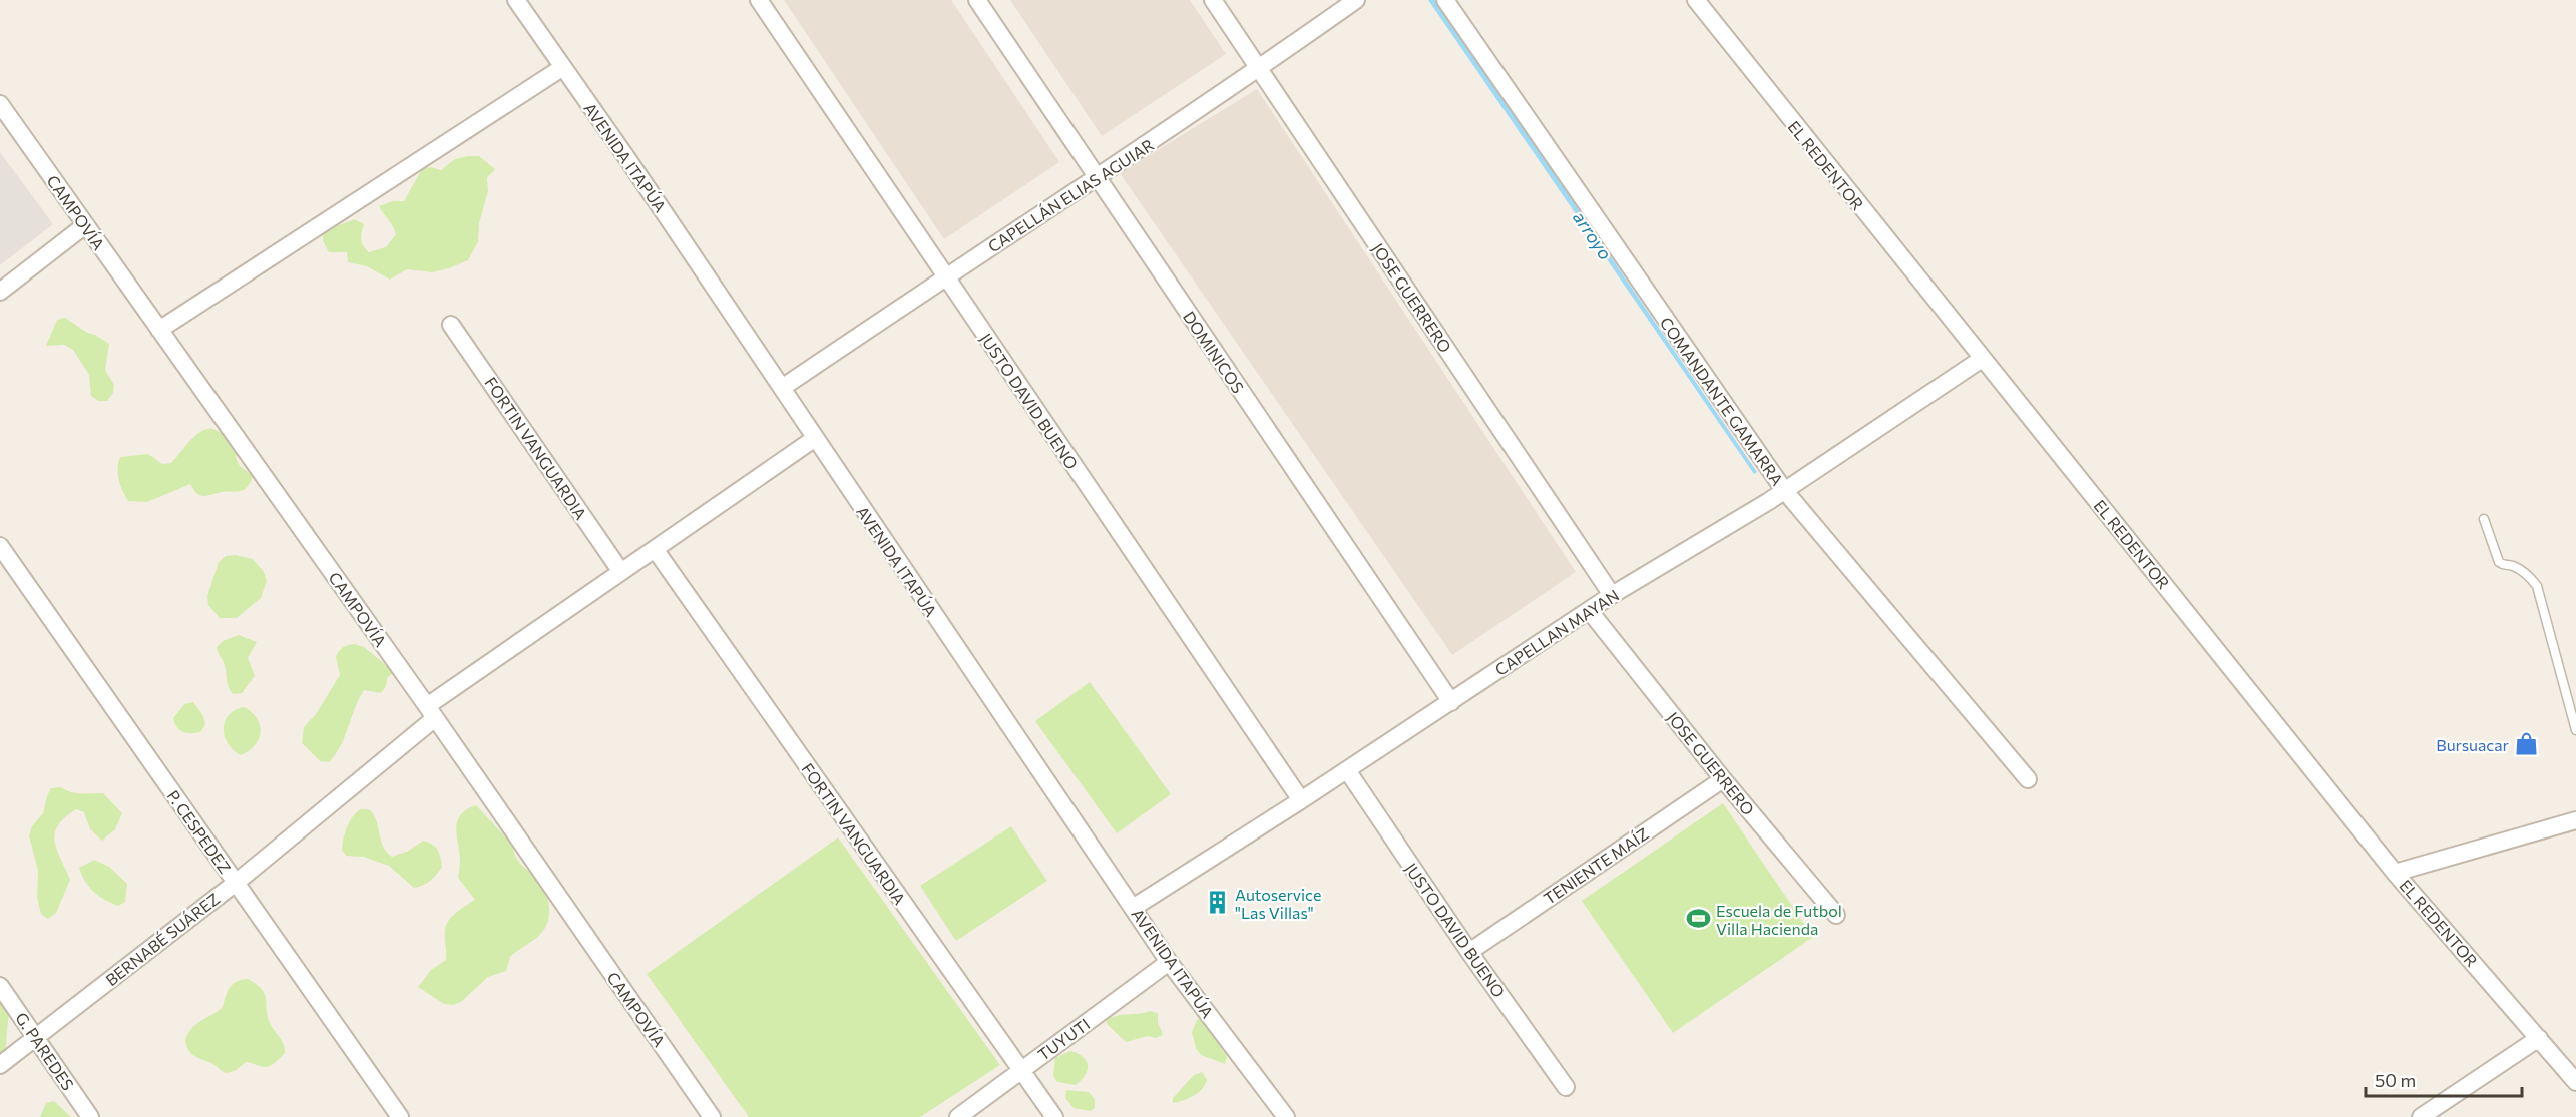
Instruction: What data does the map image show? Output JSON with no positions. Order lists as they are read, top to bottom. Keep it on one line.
{"streets":{"street":["AVENIDA ITAPÚA","EL REDENTOR","CAPELLÁN ELIAS AGUIAR","CAMPOVÍA","JOSE GUERRERO","DOMINICOS","JUSTO DAVID BUENO","COMANDANTE GAMARRA","FORTIN VANGUARDIA","CAPELLAN MAYAN","P. CESPEDEZ","TENIENTE MAÍZ","BERNABÉ SUÁREZ","TUYUTI","G. PAREDES"]},"crossings":[["AVENIDA ITAPÚA","CAPELLÁN ELIAS AGUIAR"],["AVENIDA ITAPÚA","CAPELLAN MAYAN"],["AVENIDA ITAPÚA","BERNABÉ SUÁREZ"],["AVENIDA ITAPÚA","TUYUTI"],["EL REDENTOR","CAPELLAN MAYAN"],["CAPELLÁN ELIAS AGUIAR","JOSE GUERRERO"],["CAPELLÁN ELIAS AGUIAR","DOMINICOS"],["CAPELLÁN ELIAS AGUIAR","JUSTO DAVID BUENO"],["CAMPOVÍA","BERNABÉ SUÁREZ"],["JOSE GUERRERO","CAPELLAN MAYAN"],["JOSE GUERRERO","TENIENTE MAÍZ"],["DOMINICOS","CAPELLAN MAYAN"],["JUSTO DAVID BUENO","CAPELLAN MAYAN"],["JUSTO DAVID BUENO","TENIENTE MAÍZ"],["COMANDANTE GAMARRA","CAPELLAN MAYAN"],["FORTIN VANGUARDIA","BERNABÉ SUÁREZ"],["FORTIN VANGUARDIA","TUYUTI"],["P. CESPEDEZ","BERNABÉ SUÁREZ"],["BERNABÉ SUÁREZ","G. PAREDES"]],"water":["arroyo"],"places":{"shop":["Bursuacar"],"building":["Autoservice \"Las Villas\""],"sports":["Escuela de Futbol Villa Hacienda"]},"scale_bar":"50 m"}
